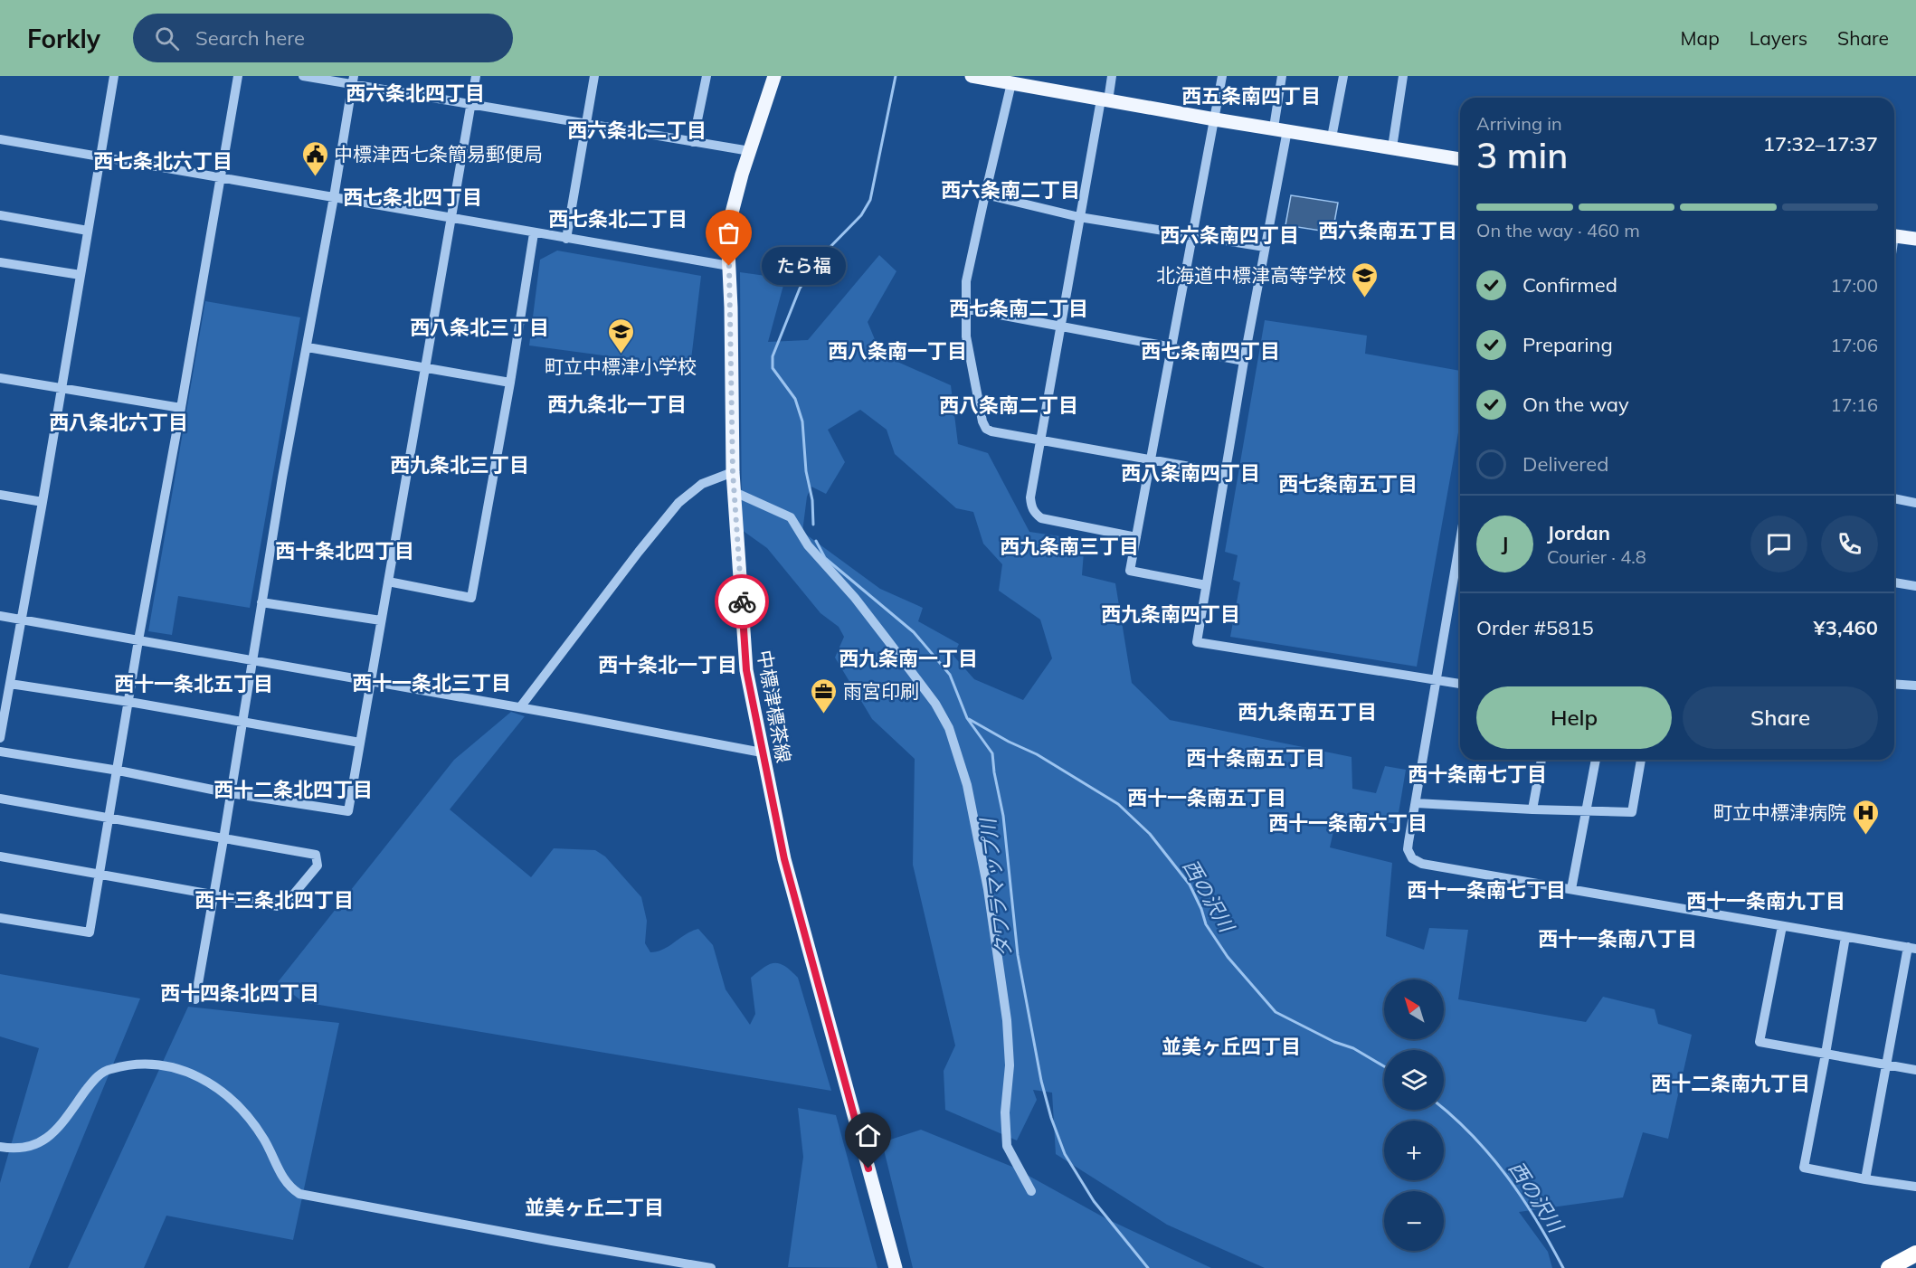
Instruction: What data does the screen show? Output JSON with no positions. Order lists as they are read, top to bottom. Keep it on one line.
{"streets":{"main road":["中標津標茶線"]},"districts":["西六条北四丁目","西五条南四丁目","西六条北二丁目","西七条北六丁目","西六条南二丁目","西七条北四丁目","西七条北二丁目","西六条南五丁目","西六条南四丁目","西七条南二丁目","西八条北三丁目","西八条南一丁目","西七条南四丁目","西九条北一丁目","西八条南二丁目","西八条北六丁目","西九条北三丁目","西八条南四丁目","西七条南五丁目","西九条南三丁目","西十条北四丁目","西九条南四丁目","西九条南一丁目","西十条北一丁目","西十一条北三丁目","西十一条北五丁目","西九条南五丁目","西十条南五丁目","西十条南七丁目","西十二条北四丁目","西十一条南五丁目","西十一条南六丁目","西十一条南七丁目","西十三条北四丁目","西十一条南九丁目","西十一条南八丁目","西十四条北四丁目","並美ヶ丘四丁目","西十二条南九丁目","並美ヶ丘二丁目"],"water":["タワラマップ川","西の沢川"],"places":{"public building":["中標津西七条簡易郵便局"],"other":["たら福"],"school or university":["北海道中標津高等学校","町立中標津小学校"],"office":["雨宮印刷"],"hospital":["町立中標津病院"]},"north":"top left","page":{"header":"Forkly","search":"Search here","nav":["Map","Layers","Share"],"heading":["3 min","Arriving in","17:32–17:37"],"panel":["Jordan","Courier · 4.8","Order #5815","¥3,460"],"bar":"On the way · 460 m","bubble":"たら福","list":[["Confirmed","17:00"],["Preparing","17:06"],["On the way","17:16"],"Delivered"],"round":"J","buttons":["Help","Share"],"map_buttons":["+","−"]}}
